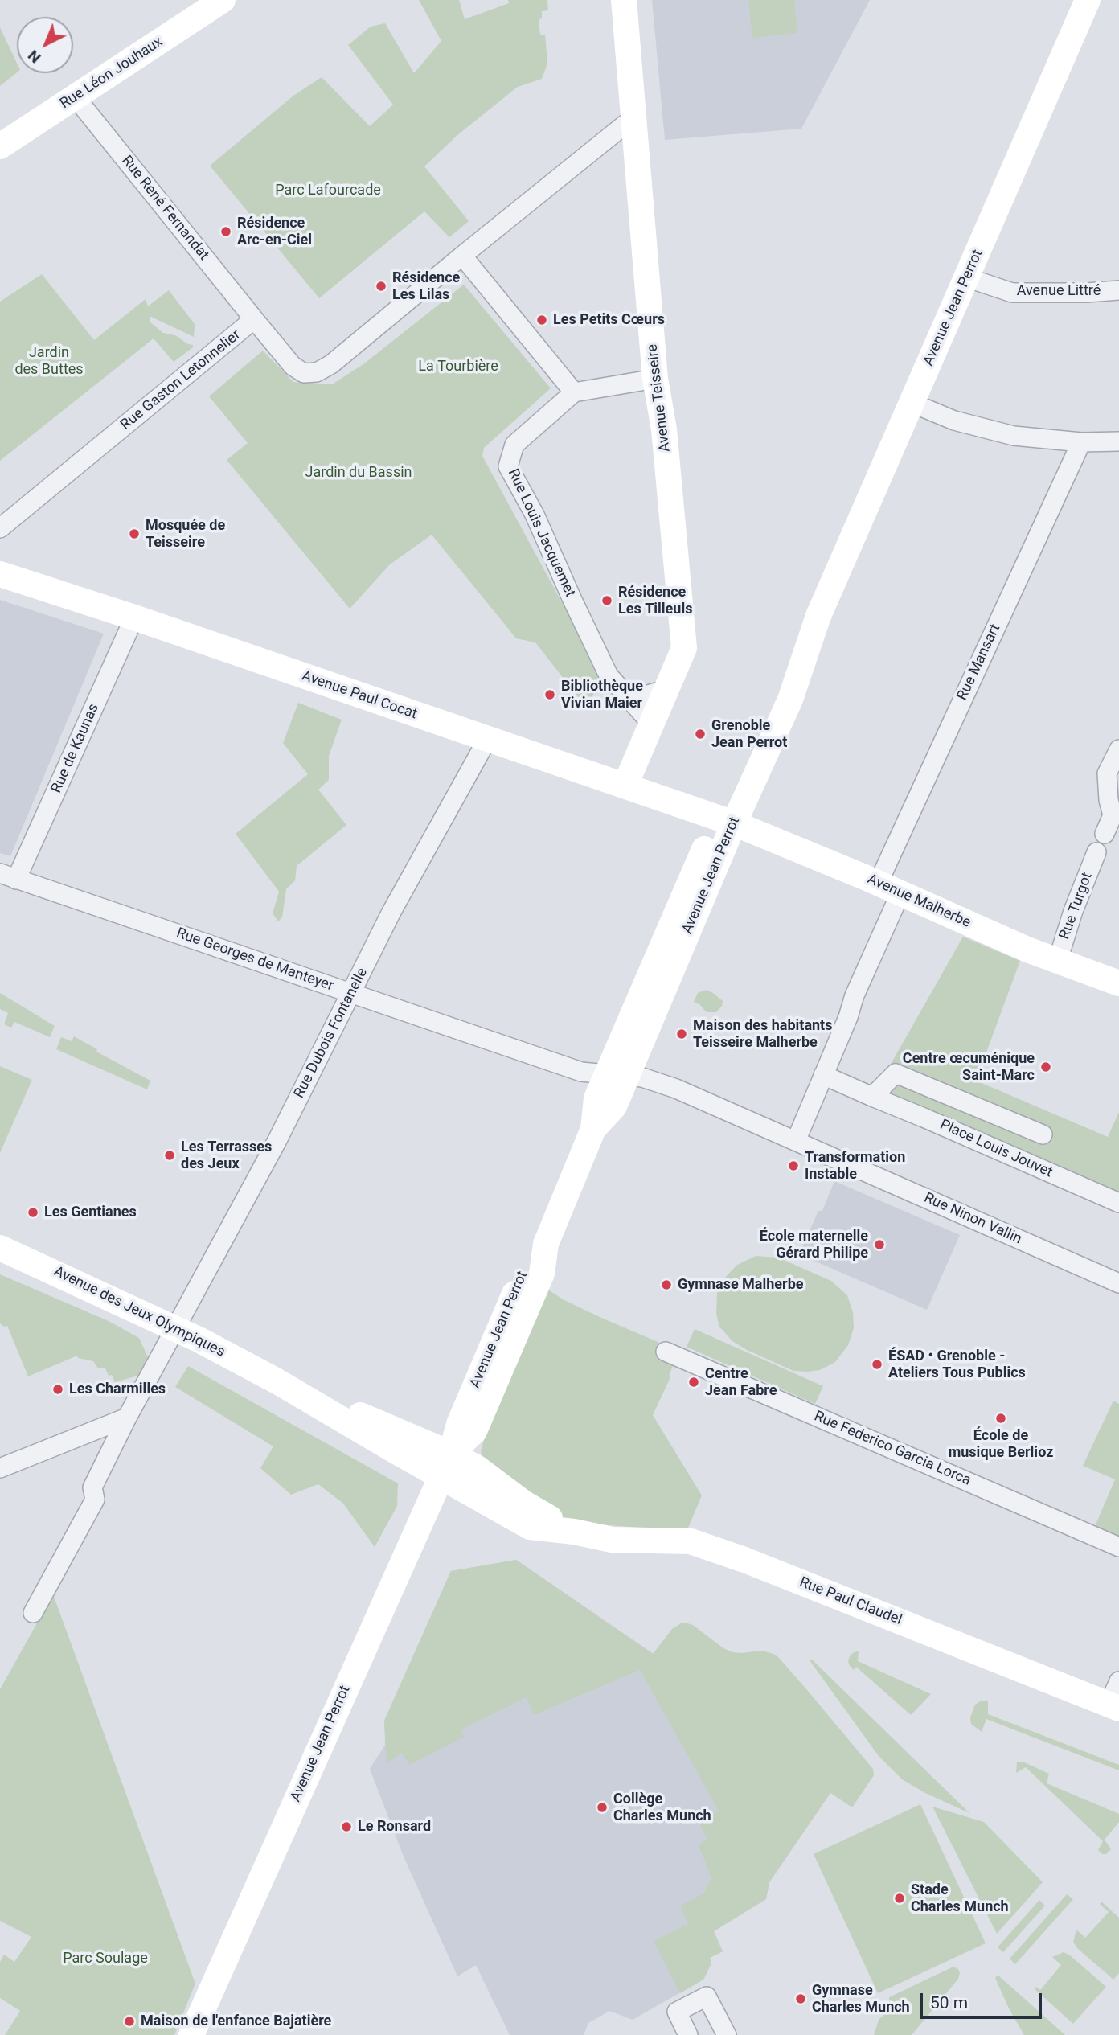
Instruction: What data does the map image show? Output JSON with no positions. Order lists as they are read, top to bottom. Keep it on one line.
{"streets":{"main road":["Rue Léon Jouhaux","Avenue Jean Perrot","Avenue Teisseire","Avenue Paul Cocat","Avenue Malherbe","Avenue des Jeux Olympiques","Rue Paul Claudel"],"street":["Rue René Fernandat","Avenue Littré","Rue Gaston Letonnelier","Rue Louis Jacquemet","Rue Mansart","Rue de Kaunas","Rue Turgot","Rue Georges de Manteyer","Rue Dubois Fontanelle","Place Louis Jouvet","Rue Ninon Vallin","Rue Federico Garcia Lorca"]},"crossings":[["Rue Léon Jouhaux","Rue René Fernandat"],["Rue René Fernandat","Rue Gaston Letonnelier"],["Avenue Littré","Avenue Jean Perrot"],["Avenue Jean Perrot","Avenue Paul Cocat"],["Avenue Jean Perrot","Avenue Malherbe"],["Avenue Jean Perrot","Rue Georges de Manteyer"],["Avenue Jean Perrot","Rue Ninon Vallin"],["Avenue Jean Perrot","Avenue des Jeux Olympiques"],["Avenue Jean Perrot","Rue Paul Claudel"],["Rue Gaston Letonnelier","Avenue Teisseire"],["Avenue Teisseire","Rue Louis Jacquemet"],["Avenue Teisseire","Avenue Paul Cocat"],["Rue Mansart","Avenue Malherbe"],["Avenue Paul Cocat","Rue de Kaunas"],["Avenue Paul Cocat","Avenue Malherbe"],["Avenue Paul Cocat","Rue Dubois Fontanelle"],["Rue de Kaunas","Rue Georges de Manteyer"],["Avenue Malherbe","Rue Turgot"],["Rue Georges de Manteyer","Rue Dubois Fontanelle"],["Rue Georges de Manteyer","Rue Ninon Vallin"],["Rue Dubois Fontanelle","Avenue des Jeux Olympiques"],["Avenue des Jeux Olympiques","Rue Paul Claudel"]],"parks":["Parc Lafourcade","Jardin des Buttes","La Tourbière","Jardin du Bassin","Parc Soulage"],"places":["Résidence Arc-en-Ciel","Résidence Les Lilas","Les Petits Cœurs","Mosquée de Teisseire","Résidence Les Tilleuls","Bibliothèque Vivian Maier","Grenoble Jean Perrot","Maison des habitants Teisseire Malherbe","Centre œcuménique Saint-Marc","Les Terrasses des Jeux","Transformation Instable","Les Gentianes","École maternelle Gérard Philipe","Gymnase Malherbe","ÉSAD • Grenoble - Ateliers Tous Publics","Centre Jean Fabre","Les Charmilles","École de musique Berlioz","Collège Charles Munch","Le Ronsard","Stade Charles Munch","Gymnase Charles Munch","Maison de l'enfance Bajatière"],"scale_bar":"50 m","north":"bottom left"}
